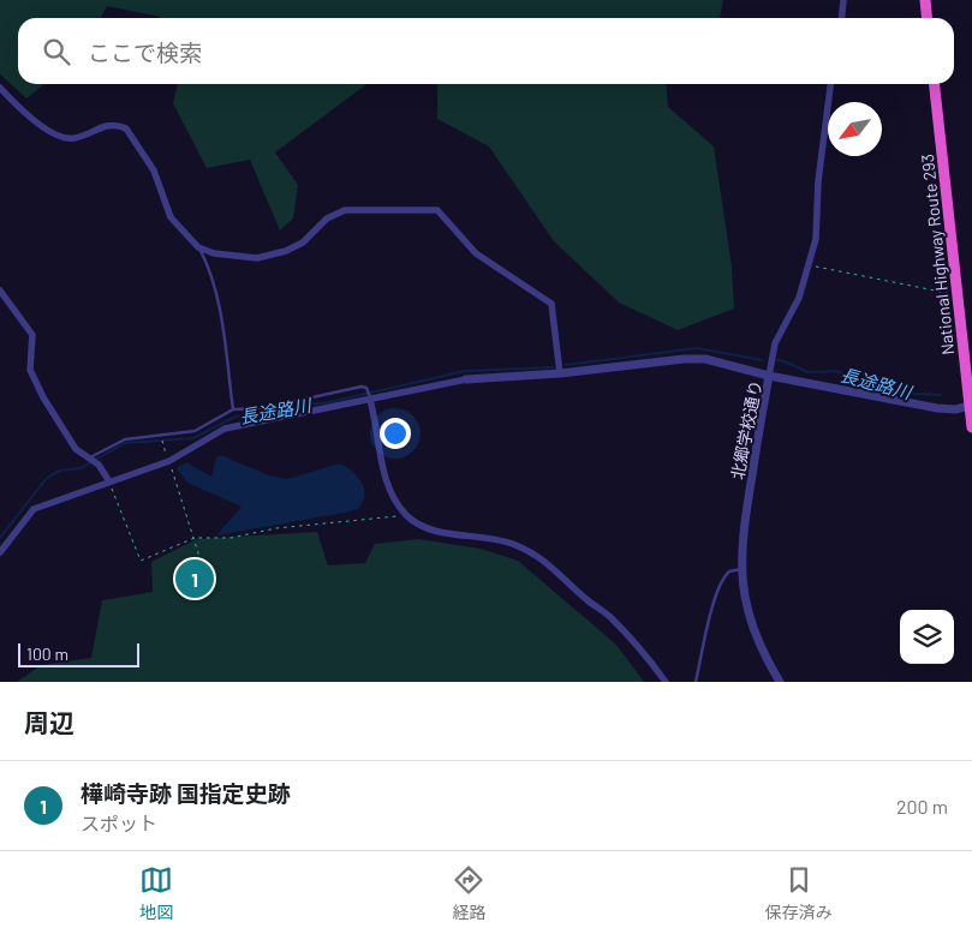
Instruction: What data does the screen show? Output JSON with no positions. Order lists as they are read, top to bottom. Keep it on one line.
{"streets":{"highway":["National Highway Route 293"],"street":["北郷学校通り"]},"crossings":[["National Highway Route 293","北郷学校通り"]],"water":["長途路川"],"scale_bar":"100 m","north":"bottom left","page":{"search":"ここで検索","pins":"1","scale":"100 m","heading":"周辺","list":[{"mark":"1","name":"樺崎寺跡 国指定史跡","note":"スポット","value":"200 m"}],"nav":["地図","経路","保存済み"]}}
